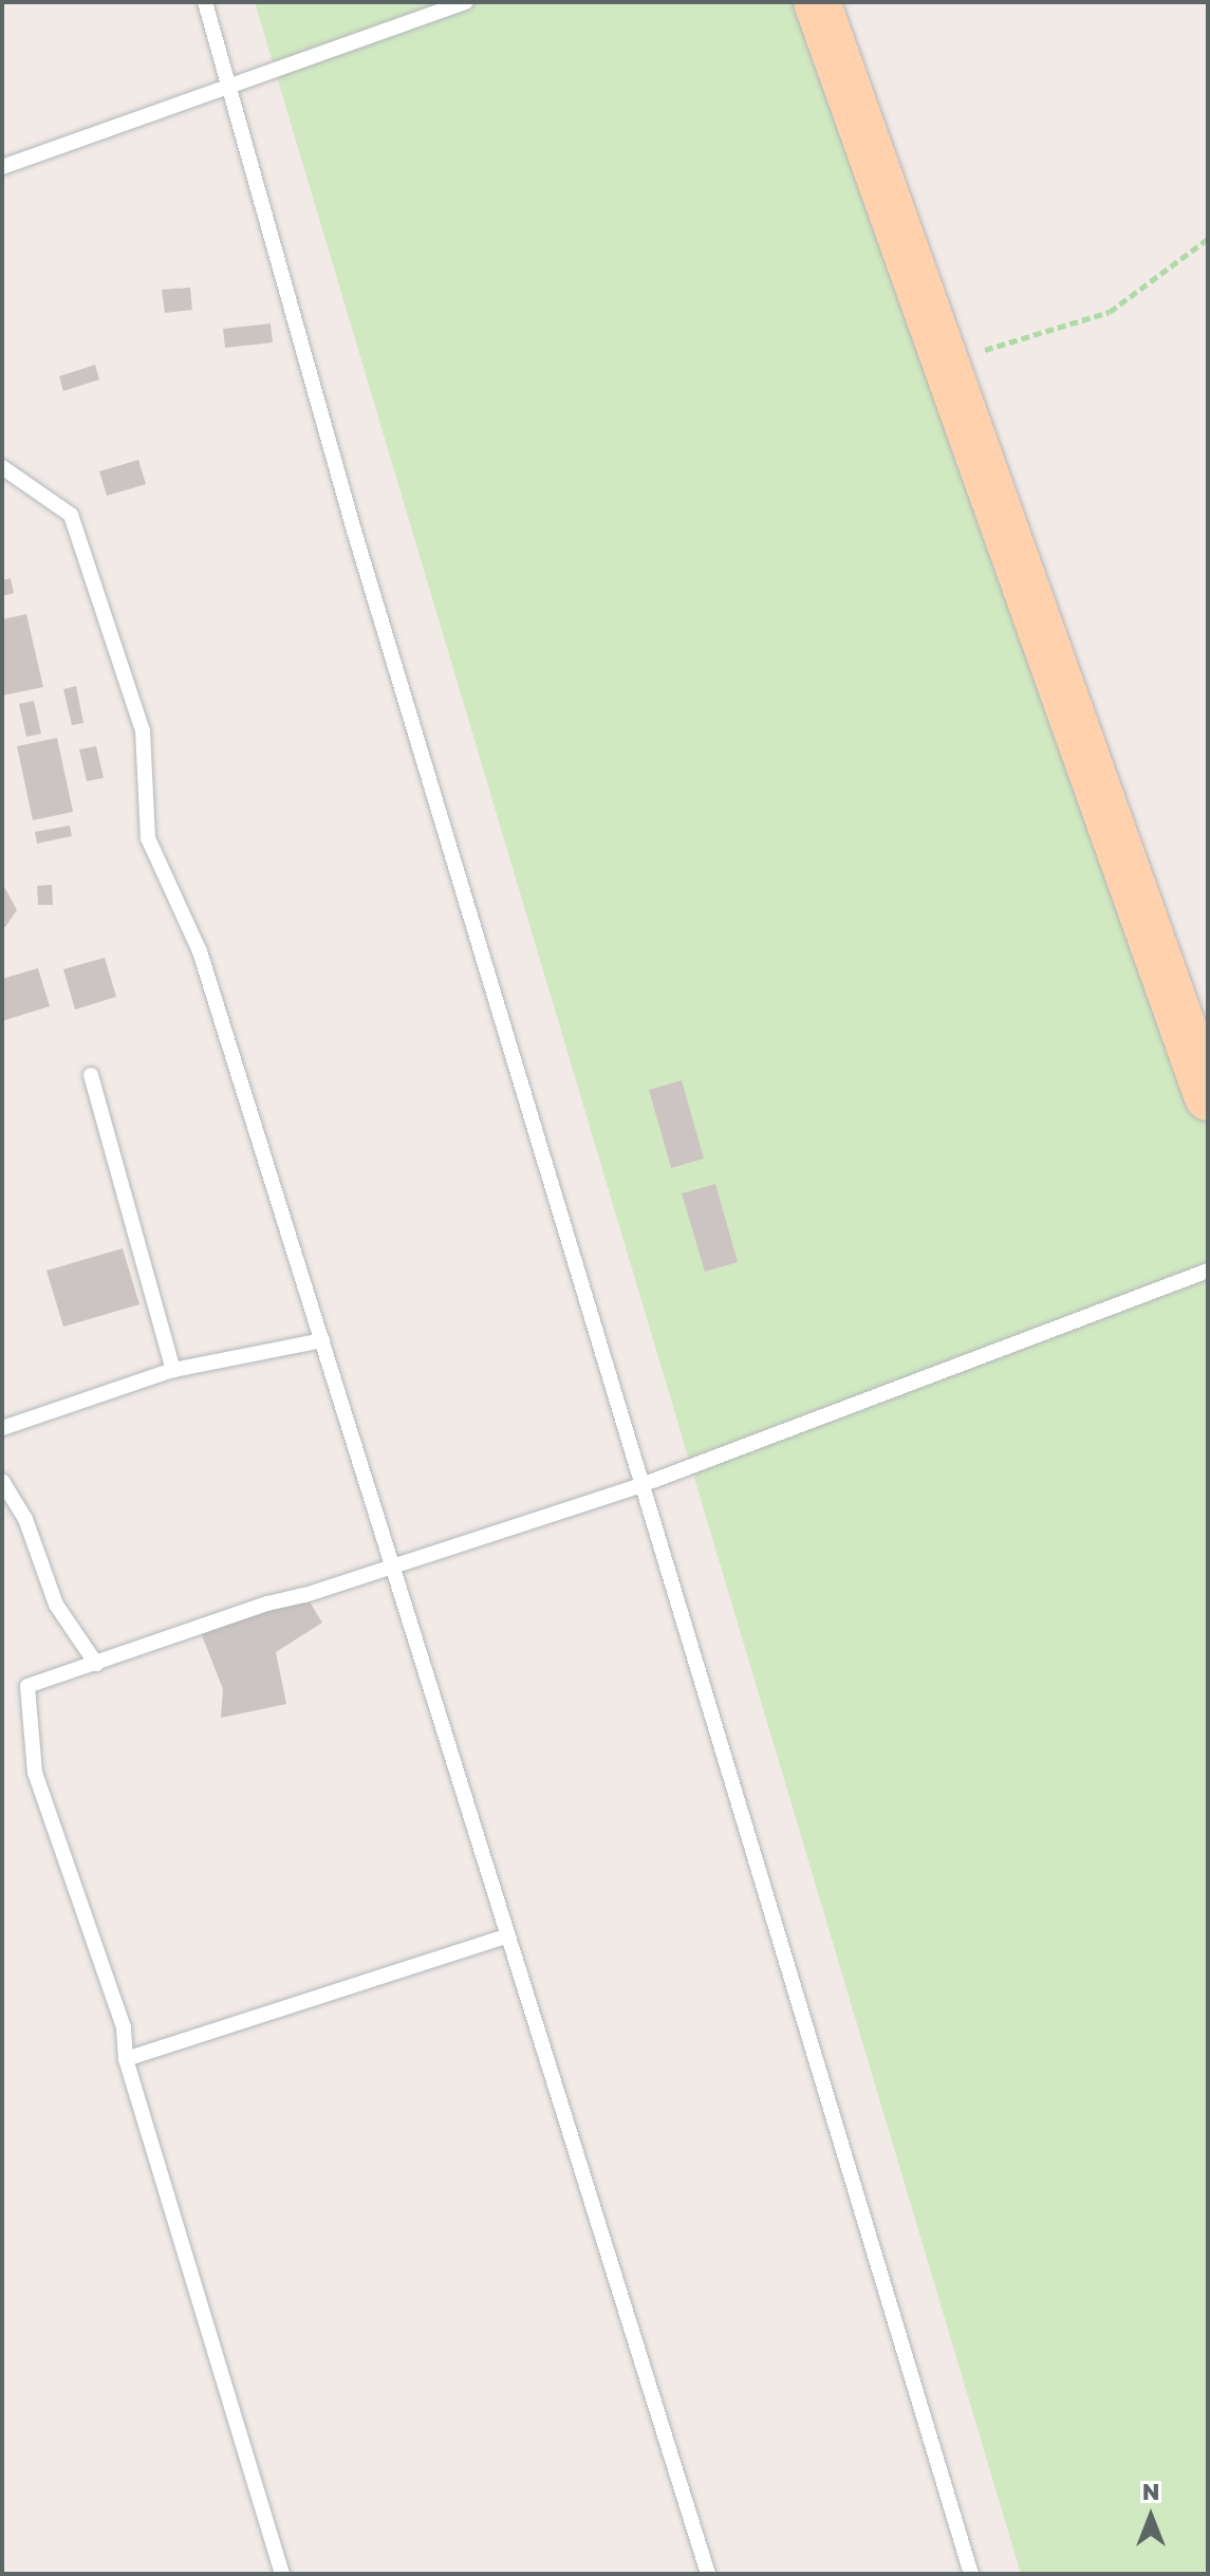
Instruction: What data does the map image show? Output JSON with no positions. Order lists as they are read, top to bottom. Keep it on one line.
{"north":"top"}
